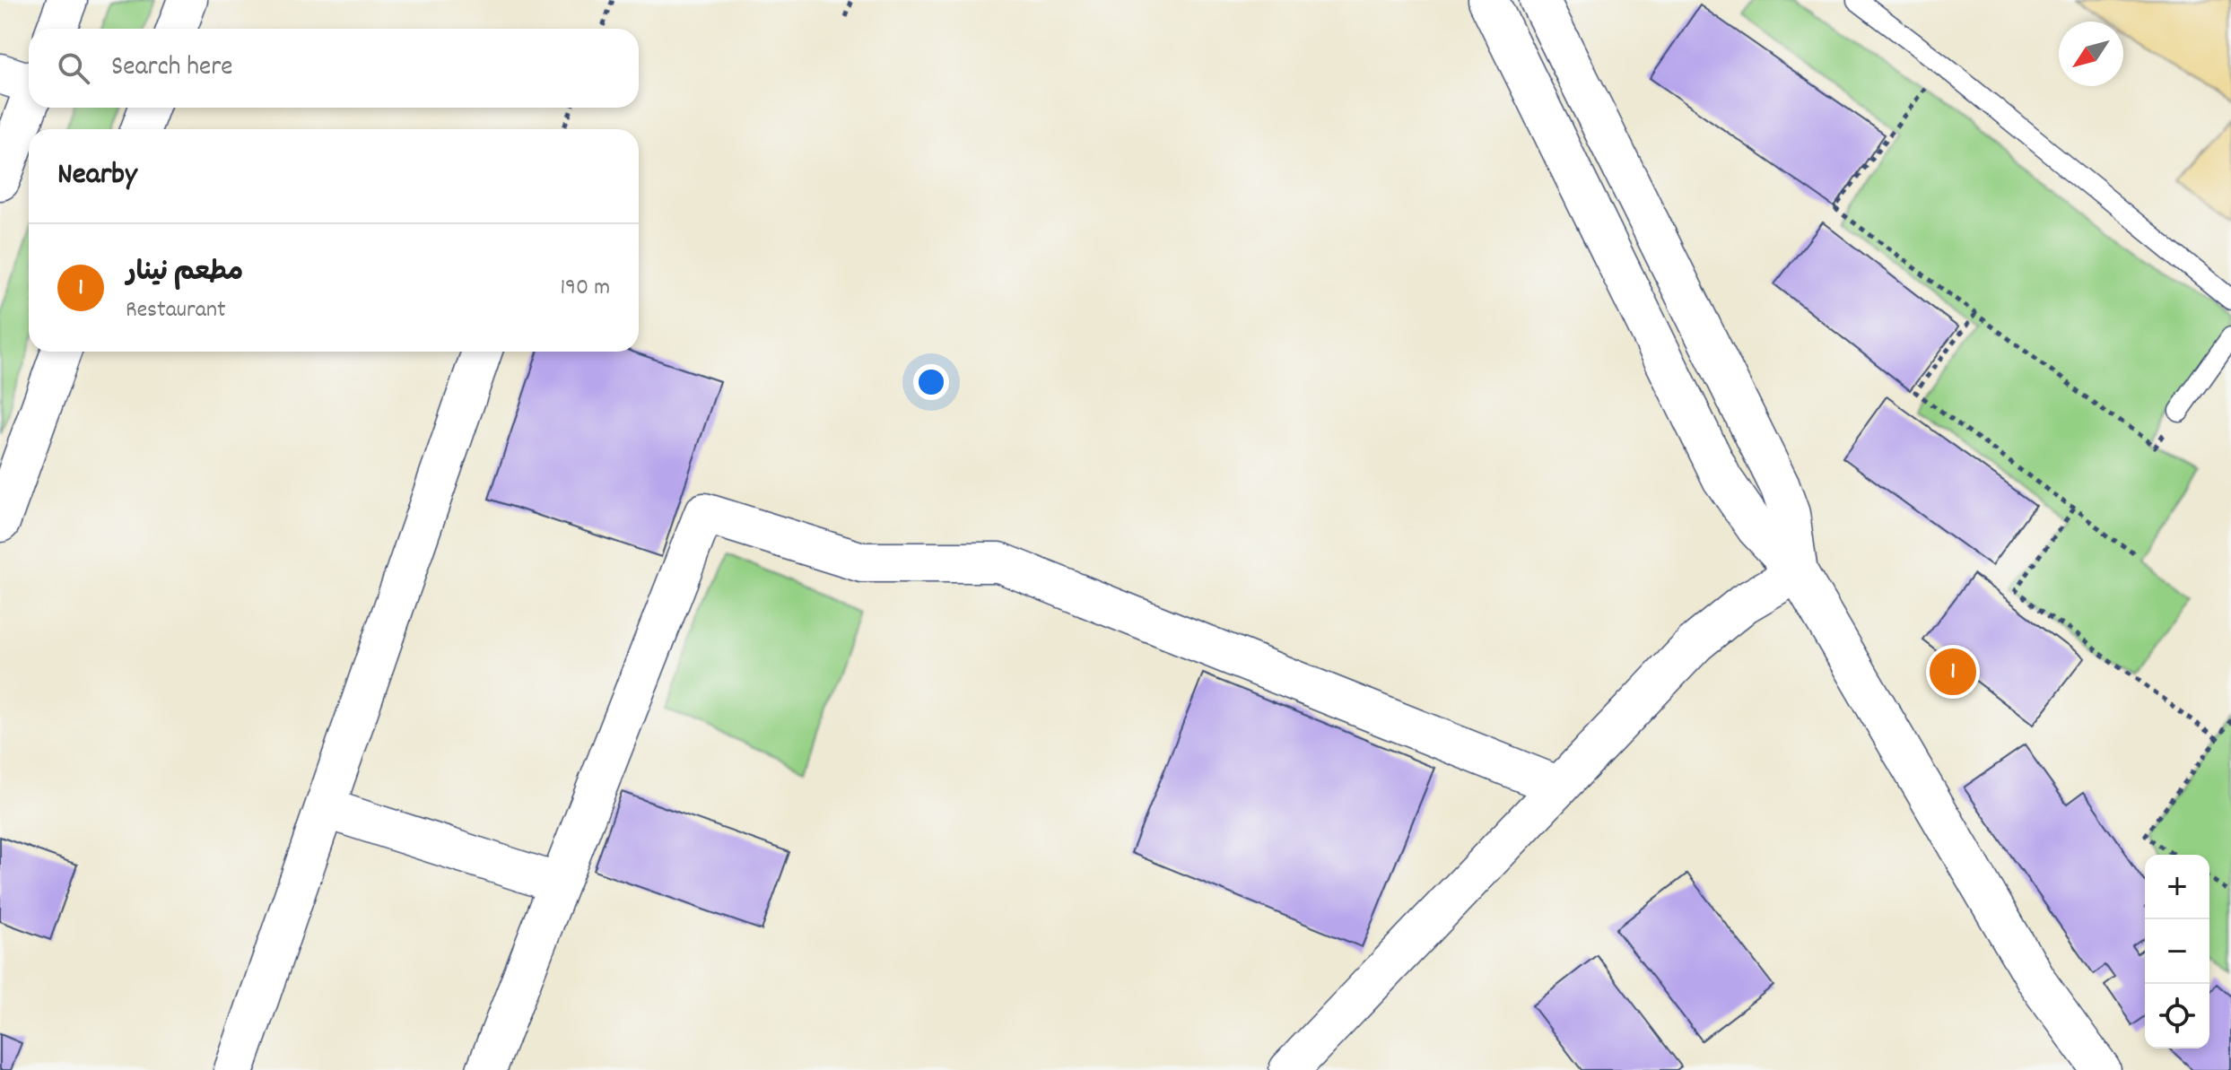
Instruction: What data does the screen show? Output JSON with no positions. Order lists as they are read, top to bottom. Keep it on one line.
{"north":"bottom left","page":{"search":"Search here","heading":"Nearby","list":[{"mark":"1","name":"مطعم نينار","note":"Restaurant","value":"190 m"}],"pins":"1","map_buttons":["+","−"]}}
